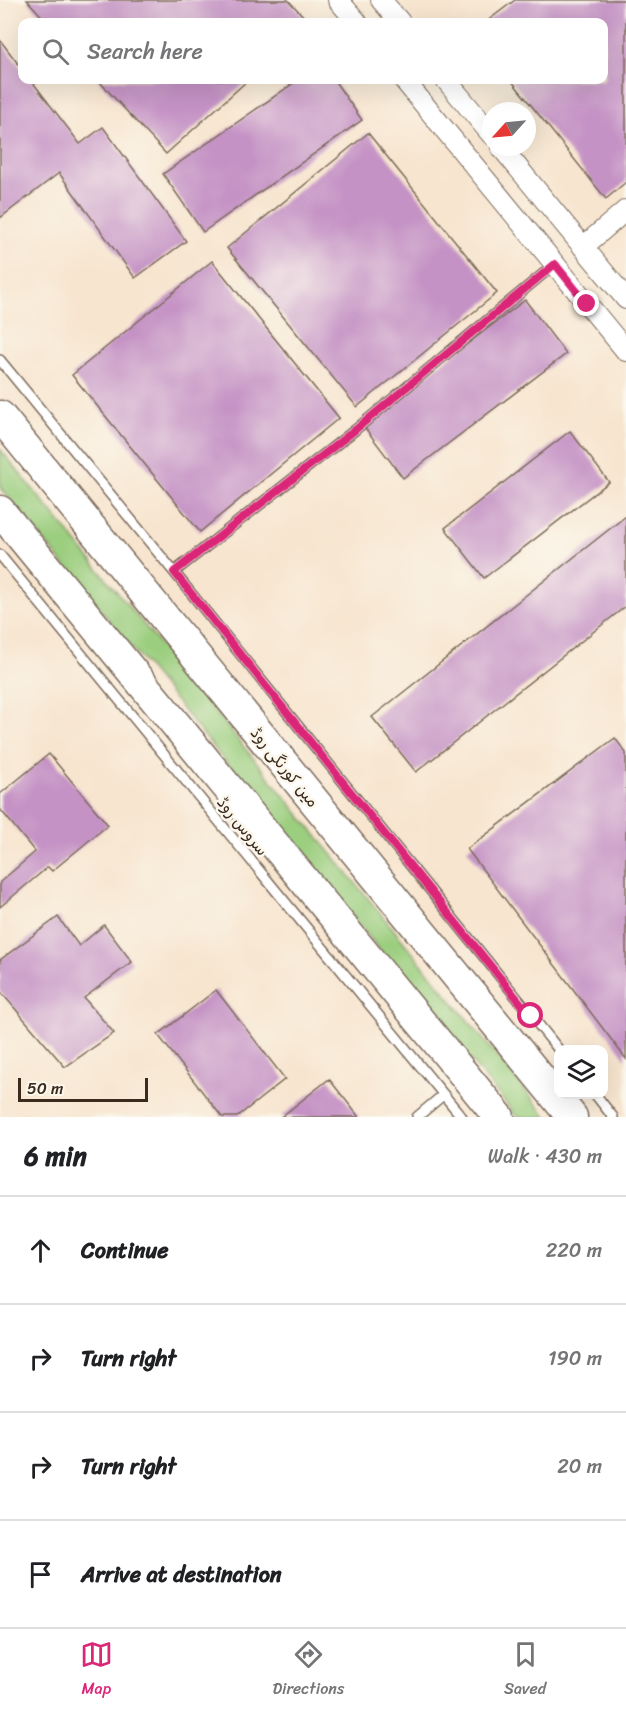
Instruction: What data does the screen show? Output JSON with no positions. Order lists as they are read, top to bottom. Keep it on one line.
{"streets":{"main road":["مین کورنگی روڈ"],"lane":["سروس روڈ"]},"scale_bar":"50 m","north":"bottom left","page":{"search":"Search here","scale":"50 m","heading":["6 min","Walk · 430 m"],"list":[["Continue","220 m"],["Turn right","190 m"],["Turn right","20 m"],"Arrive at destination"],"nav":["Map","Directions","Saved"]}}
